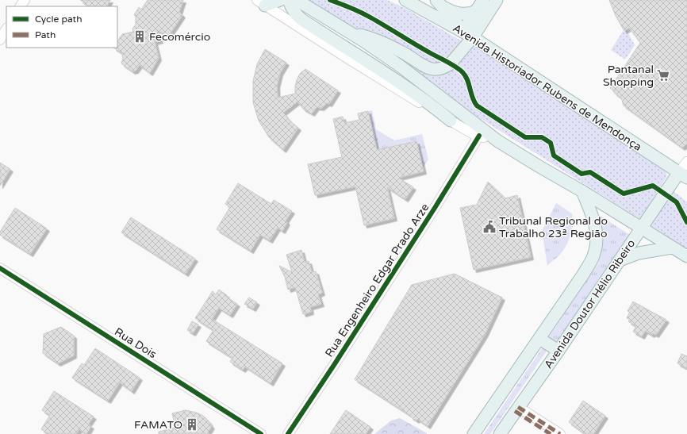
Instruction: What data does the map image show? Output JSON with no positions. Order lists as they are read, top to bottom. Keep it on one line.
{"streets":{"main road":["Avenida Historiador Rubens de Mendonça","Avenida Doutor Hélio Ribeiro"],"street":["Rua Engenheiro Edgar Prado Arze","Rua Dois"]},"crossings":[["Avenida Historiador Rubens de Mendonça","Avenida Doutor Hélio Ribeiro"]],"places":{"building":["Fecomércio","FAMATO"],"supermarket":["Pantanal Shopping"],"public building":["Tribunal Regional do Trabalho 23ª Região"]},"legend":["Cycle path","Path"]}
